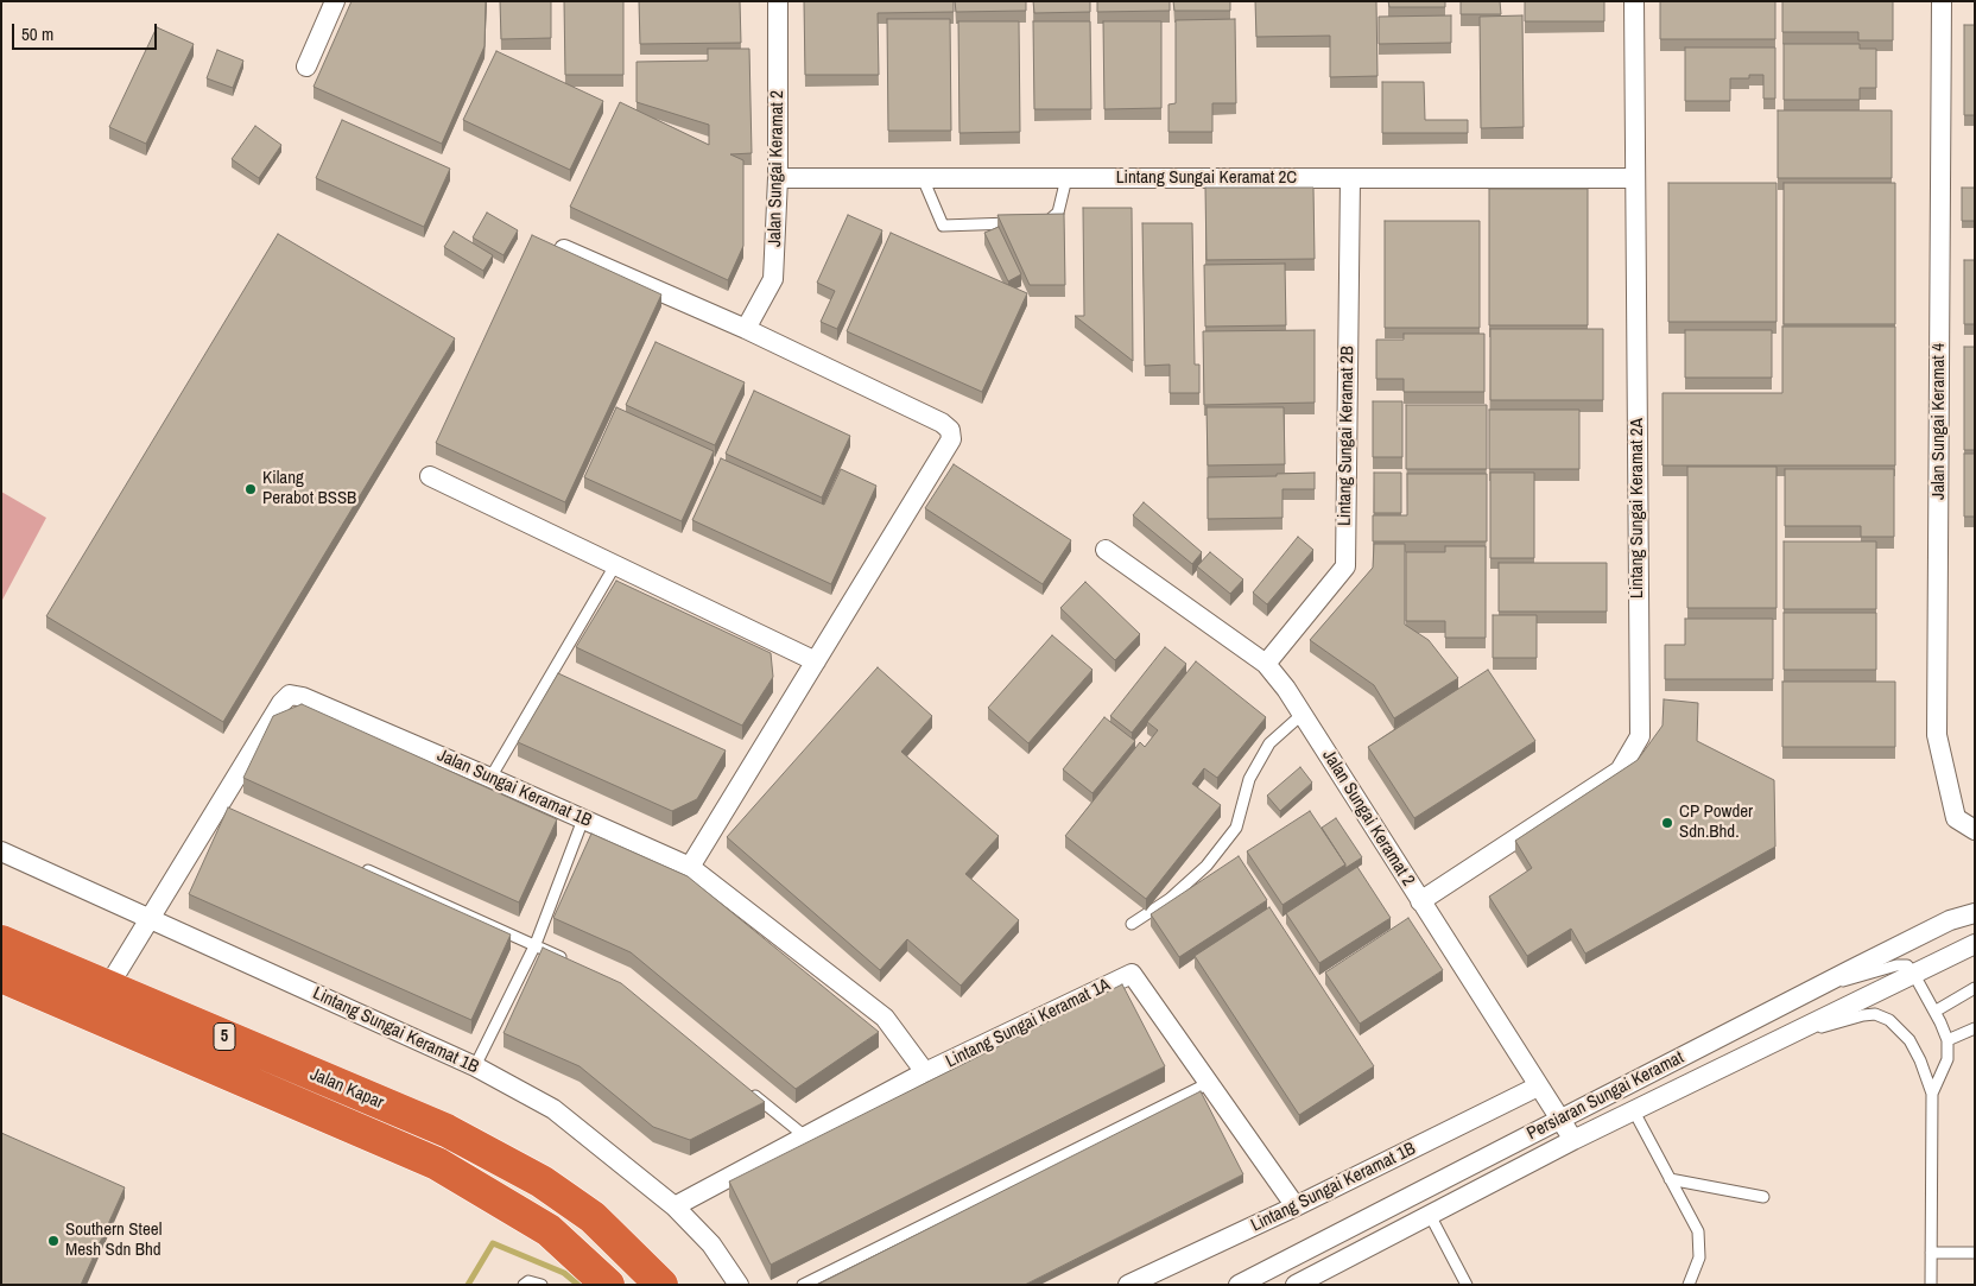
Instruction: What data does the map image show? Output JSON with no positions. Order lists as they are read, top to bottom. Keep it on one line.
{"streets":{"highway":["5","Jalan Kapar"],"street":["Jalan Sungai Keramat 2","Lintang Sungai Keramat 2C","Jalan Sungai Keramat 4","Lintang Sungai Keramat 2B","Lintang Sungai Keramat 2A","Jalan Sungai Keramat 1B","Lintang Sungai Keramat 1A","Lintang Sungai Keramat 1B","Persiaran Sungai Keramat"]},"crossings":[["Jalan Sungai Keramat 2","Lintang Sungai Keramat 2C"],["Jalan Sungai Keramat 2","Lintang Sungai Keramat 2B"],["Jalan Sungai Keramat 2","Lintang Sungai Keramat 2A"],["Jalan Sungai Keramat 2","Lintang Sungai Keramat 1B"],["Jalan Sungai Keramat 2","Persiaran Sungai Keramat"],["Lintang Sungai Keramat 2C","Lintang Sungai Keramat 2B"],["Lintang Sungai Keramat 2C","Lintang Sungai Keramat 2A"],["Jalan Sungai Keramat 1B","Lintang Sungai Keramat 1A"],["Jalan Sungai Keramat 1B","Lintang Sungai Keramat 1B"],["Jalan Sungai Keramat 1B","Jalan Kapar"],["Lintang Sungai Keramat 1A","Lintang Sungai Keramat 1B"]],"places":["Kilang Perabot BSSB","CP Powder Sdn.Bhd.","Southern Steel Mesh Sdn Bhd"],"scale_bar":"50 m"}
